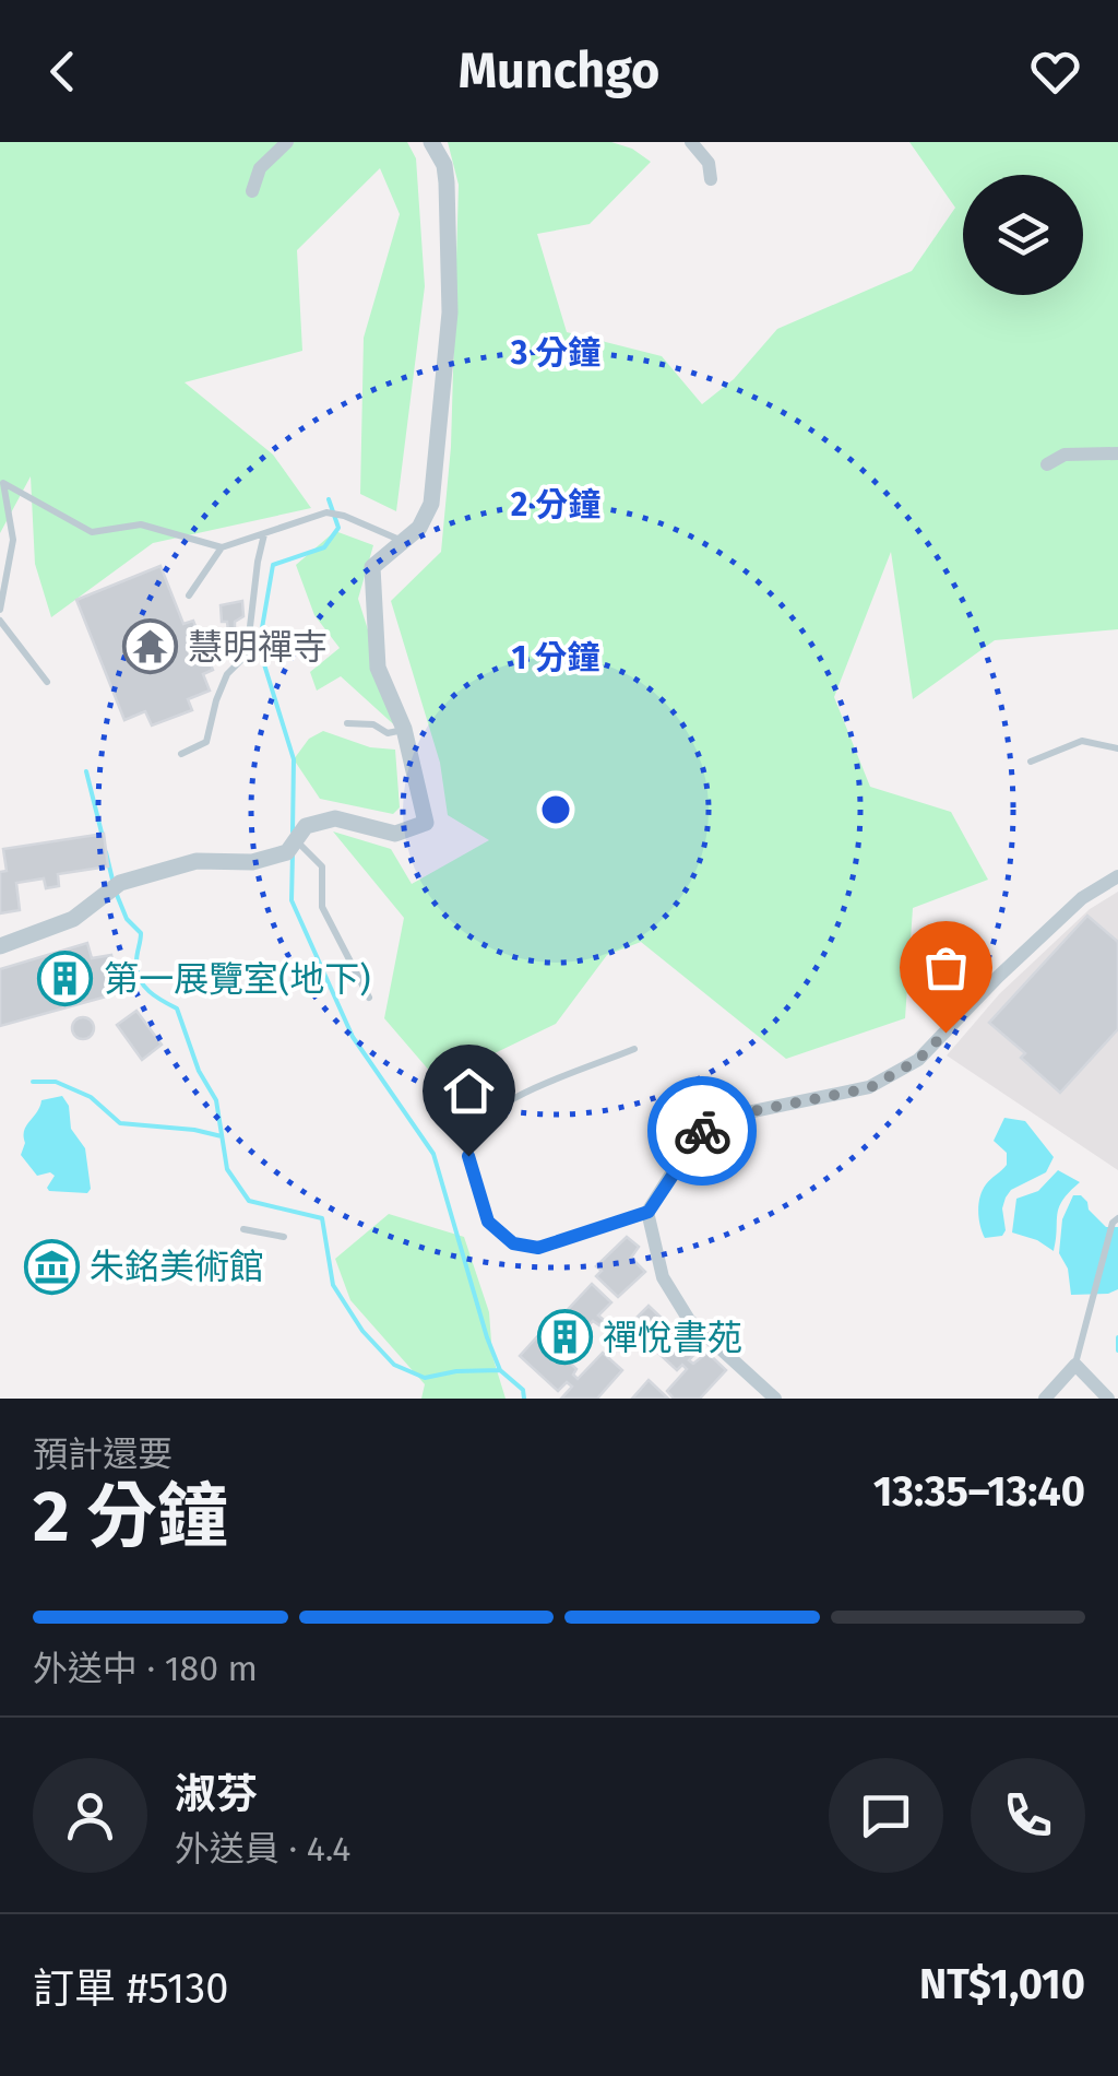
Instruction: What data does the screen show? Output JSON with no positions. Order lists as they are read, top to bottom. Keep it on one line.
{"places":{"temple":["慧明禪寺"],"building":["第一展覽室(地下)","禪悅書苑"],"museum":["朱銘美術館"]},"page":{"header":"Munchgo","heading":["2 分鐘","預計還要","13:35–13:40"],"panel":["淑芬","外送員 · 4.4","訂單 #5130","NT$1,010"],"bar":"外送中 · 180 m"},"rings":["3 分鐘","2 分鐘","1 分鐘"]}
